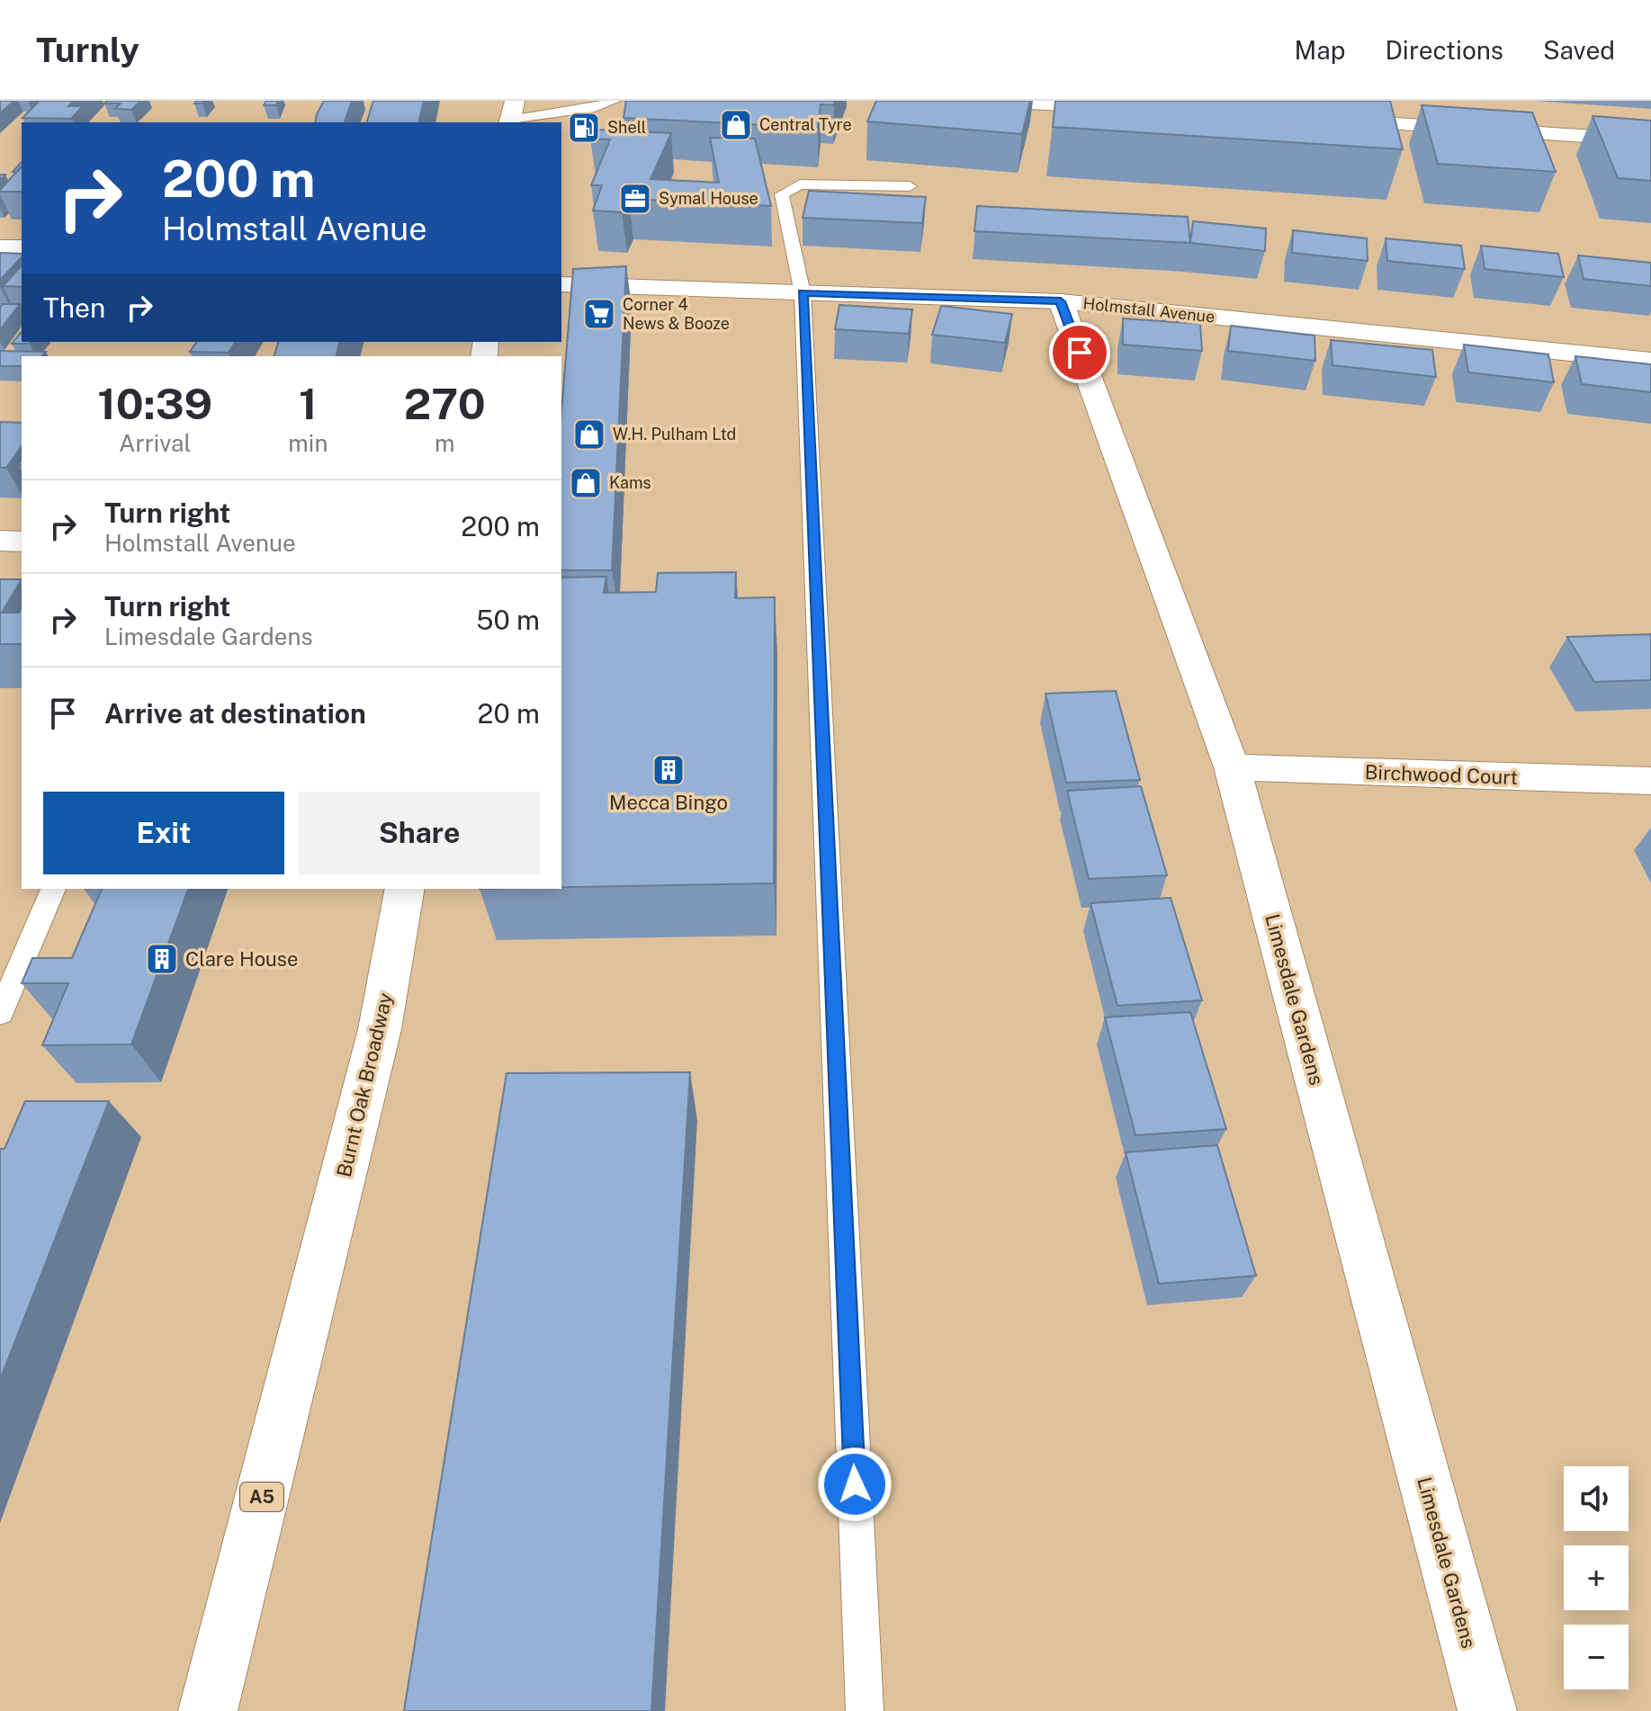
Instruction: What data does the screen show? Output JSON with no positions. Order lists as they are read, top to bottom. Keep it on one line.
{"streets":{"street":["Holmstall Avenue","Birchwood Court","Limesdale Gardens","Burnt Oak Broadway","A5"]},"crossings":[["Holmstall Avenue","Limesdale Gardens"],["Birchwood Court","Limesdale Gardens"]],"places":{"shop":["Central Tyre","W.H. Pulham Ltd","Kams"],"fuel station":["Shell"],"office":["Symal House"],"supermarket":["Corner 4 News & Booze"],"building":["Mecca Bingo","Clare House"]},"page":{"header":"Turnly","nav":["Map","Directions","Saved"],"turn":["200 m","Holmstall Avenue"],"then":"Then","eta":["10:39","Arrival","1","min","270","m"],"list":[{"name":"Turn right","note":"Holmstall Avenue","value":"200 m"},{"name":"Turn right","note":"Limesdale Gardens","value":"50 m"},{"name":"Arrive at destination","value":"20 m"}],"buttons":["Exit","Share"],"map_buttons":["+","−"]}}
